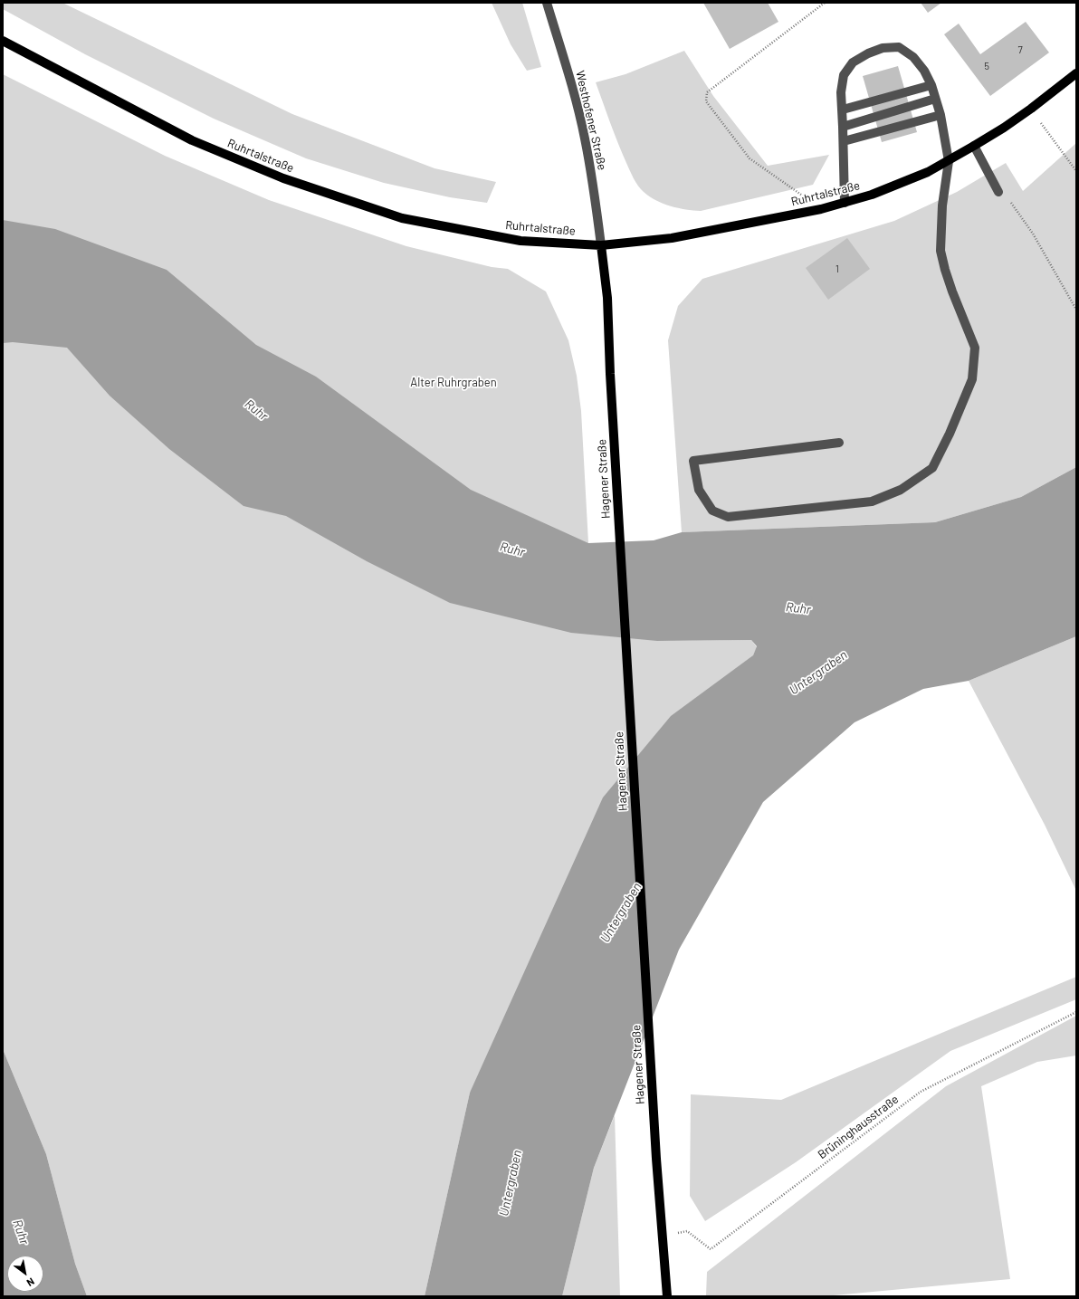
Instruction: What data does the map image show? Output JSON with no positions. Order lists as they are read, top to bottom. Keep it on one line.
{"streets":{"main road":["Ruhrtalstraße","Hagener Straße"],"street":["Westhofener Straße"],"path":["Brüninghausstraße"]},"crossings":[["Westhofener Straße","Ruhrtalstraße"],["Westhofener Straße","Hagener Straße"],["Ruhrtalstraße","Hagener Straße"],["Hagener Straße","Brüninghausstraße"]],"water":["Ruhr","Untergraben"],"parks":["Alter Ruhrgraben"],"house_numbers":["7","5","1"],"north":"bottom right"}
